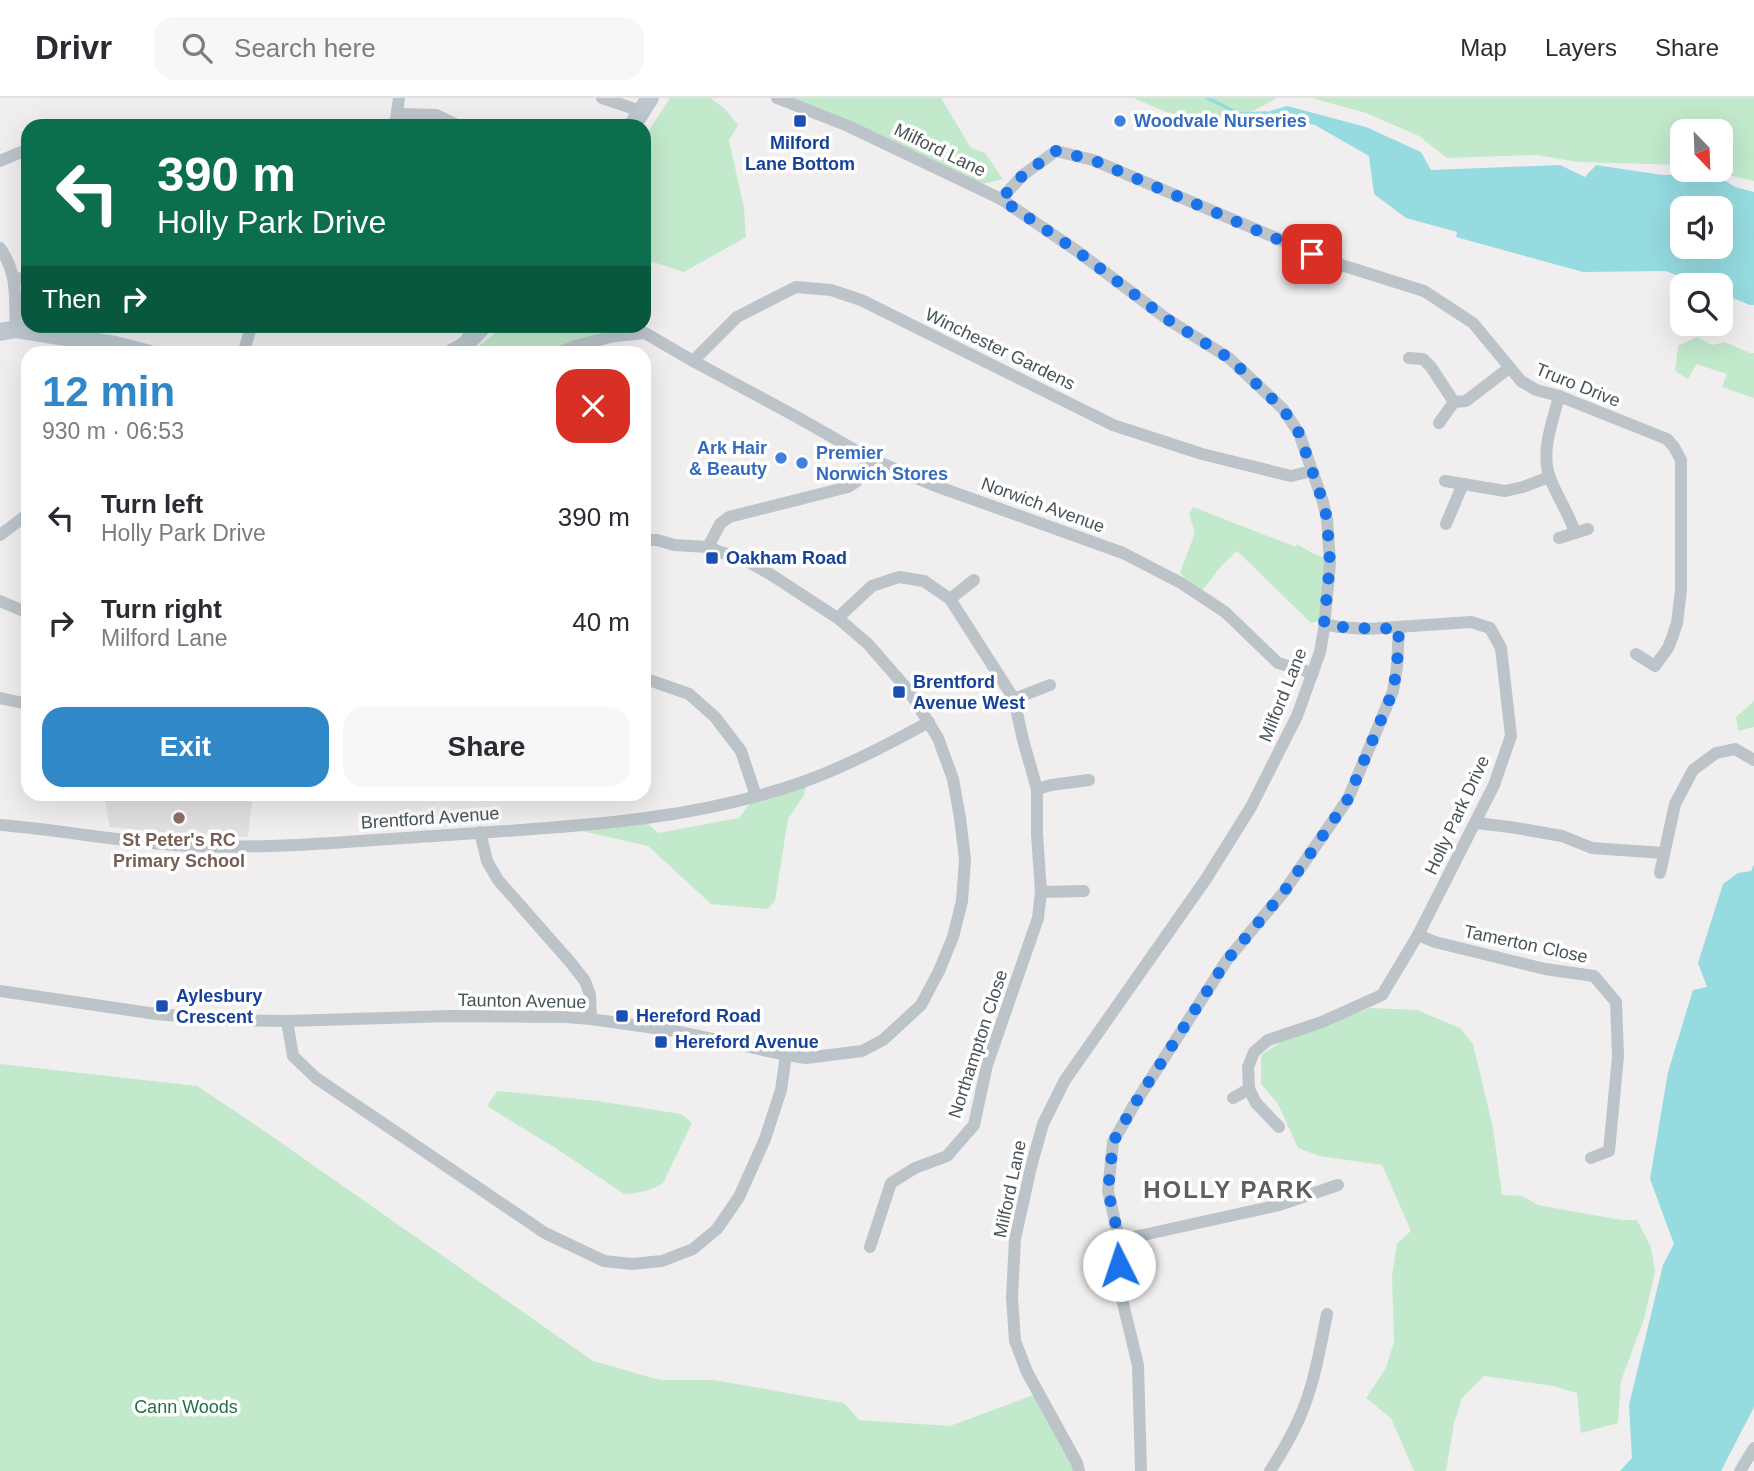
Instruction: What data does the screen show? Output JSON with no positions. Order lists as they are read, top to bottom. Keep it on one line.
{"streets":{"street":["Milford Lane","Winchester Gardens","Truro Drive","Norwich Avenue","Holly Park Drive","Brentford Avenue","Tamerton Close","Taunton Avenue","Northampton Close"]},"crossings":[["Milford Lane","Winchester Gardens"],["Milford Lane","Truro Drive"],["Milford Lane","Norwich Avenue"],["Milford Lane","Holly Park Drive"],["Winchester Gardens","Norwich Avenue"],["Holly Park Drive","Tamerton Close"],["Brentford Avenue","Taunton Avenue"],["Taunton Avenue","Northampton Close"]],"districts":["HOLLY PARK"],"parks":["Cann Woods"],"places":{"transit":["Milford Lane Bottom","Oakham Road","Brentford Avenue West","Aylesbury Crescent","Hereford Road","Hereford Avenue"],"other":["Woodvale Nurseries","Ark Hair & Beauty","Premier Norwich Stores","St Peter's RC Primary School"]},"north":"bottom right","page":{"header":"Drivr","search":"Search here","nav":["Map","Layers","Share"],"turn":["390 m","Holly Park Drive"],"then":"Then","heading":["12 min","930 m · 06:53"],"list":[{"name":"Turn left","note":"Holly Park Drive","value":"390 m"},{"name":"Turn right","note":"Milford Lane","value":"40 m"}],"buttons":["Exit","Share"]}}
